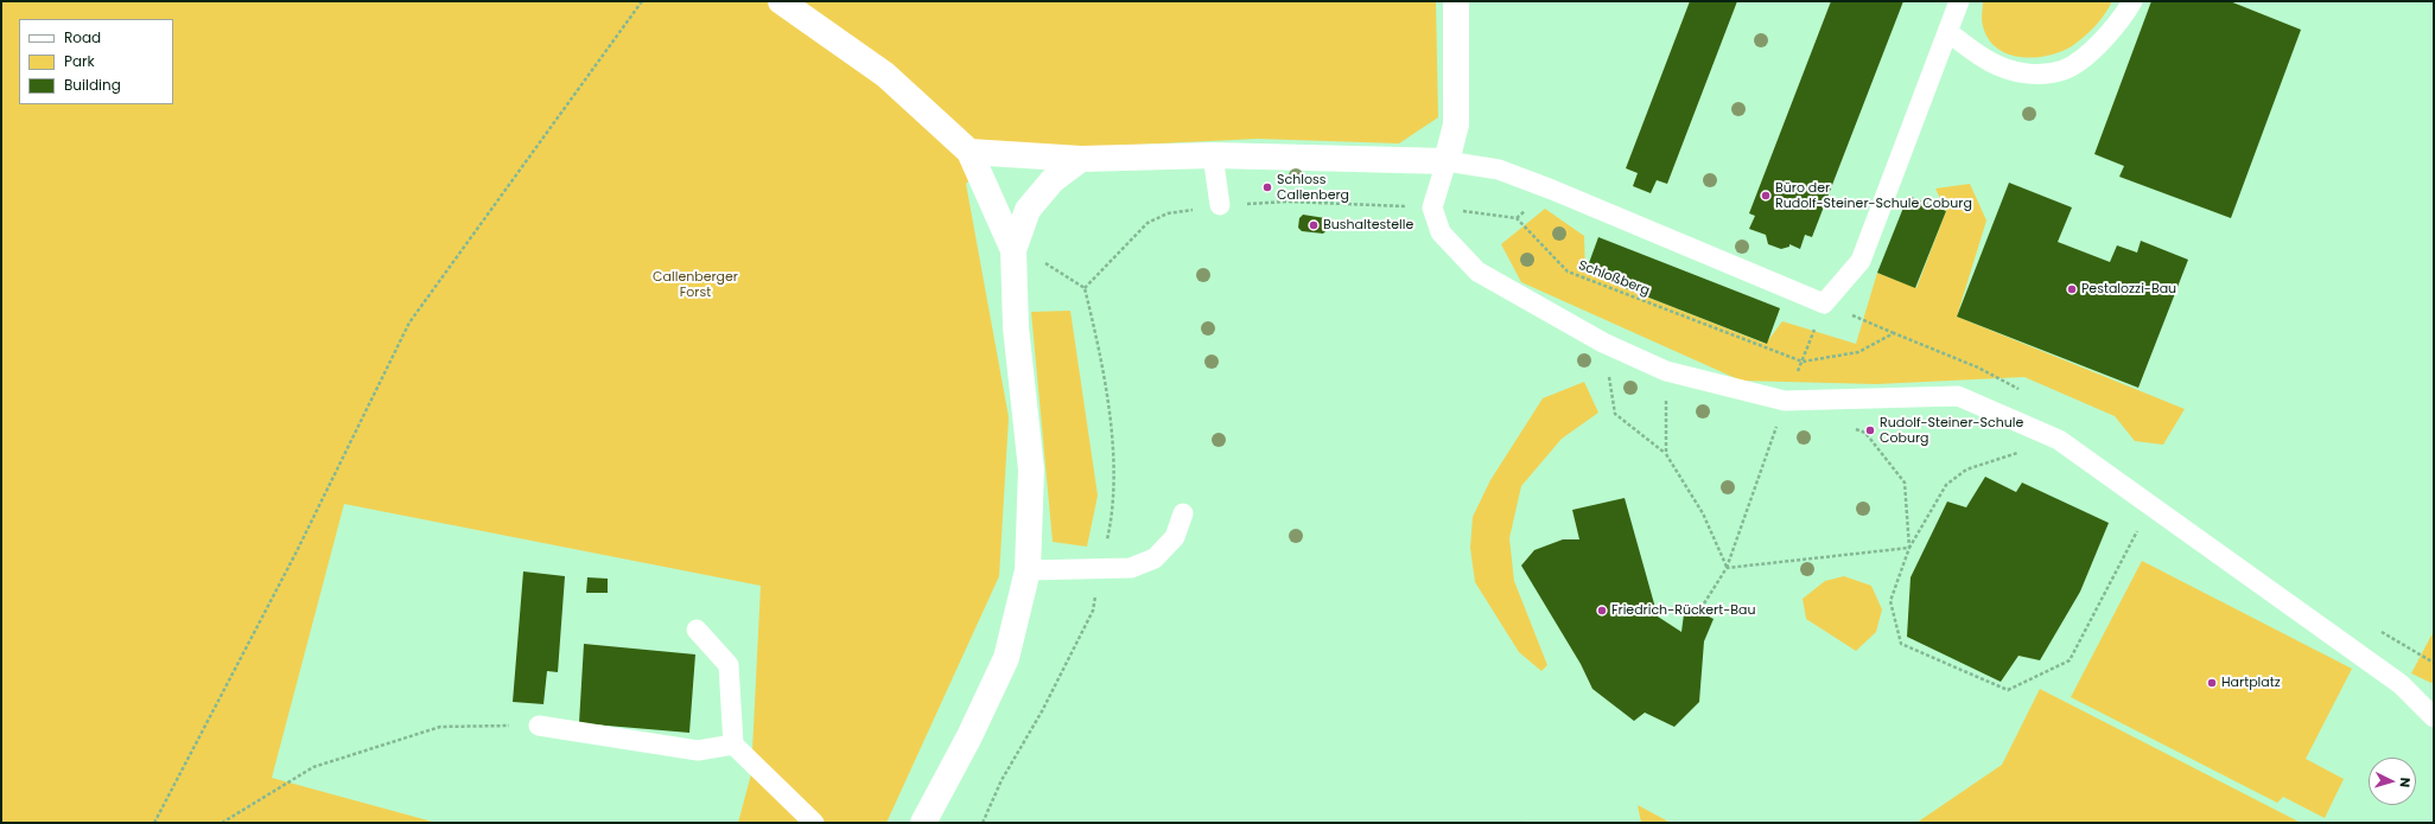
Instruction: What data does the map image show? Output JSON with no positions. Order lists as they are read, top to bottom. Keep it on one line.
{"streets":{"path":["Schloßberg"]},"parks":["Callenberger Forst"],"places":["Schloss Callenberg","Büro der Rudolf-Steiner-Schule Coburg","Bushaltestelle","Pestalozzi-Bau","Rudolf-Steiner-Schule Coburg","Friedrich-Rückert-Bau","Hartplatz"],"legend":["Road","Park","Building"],"north":"right"}
